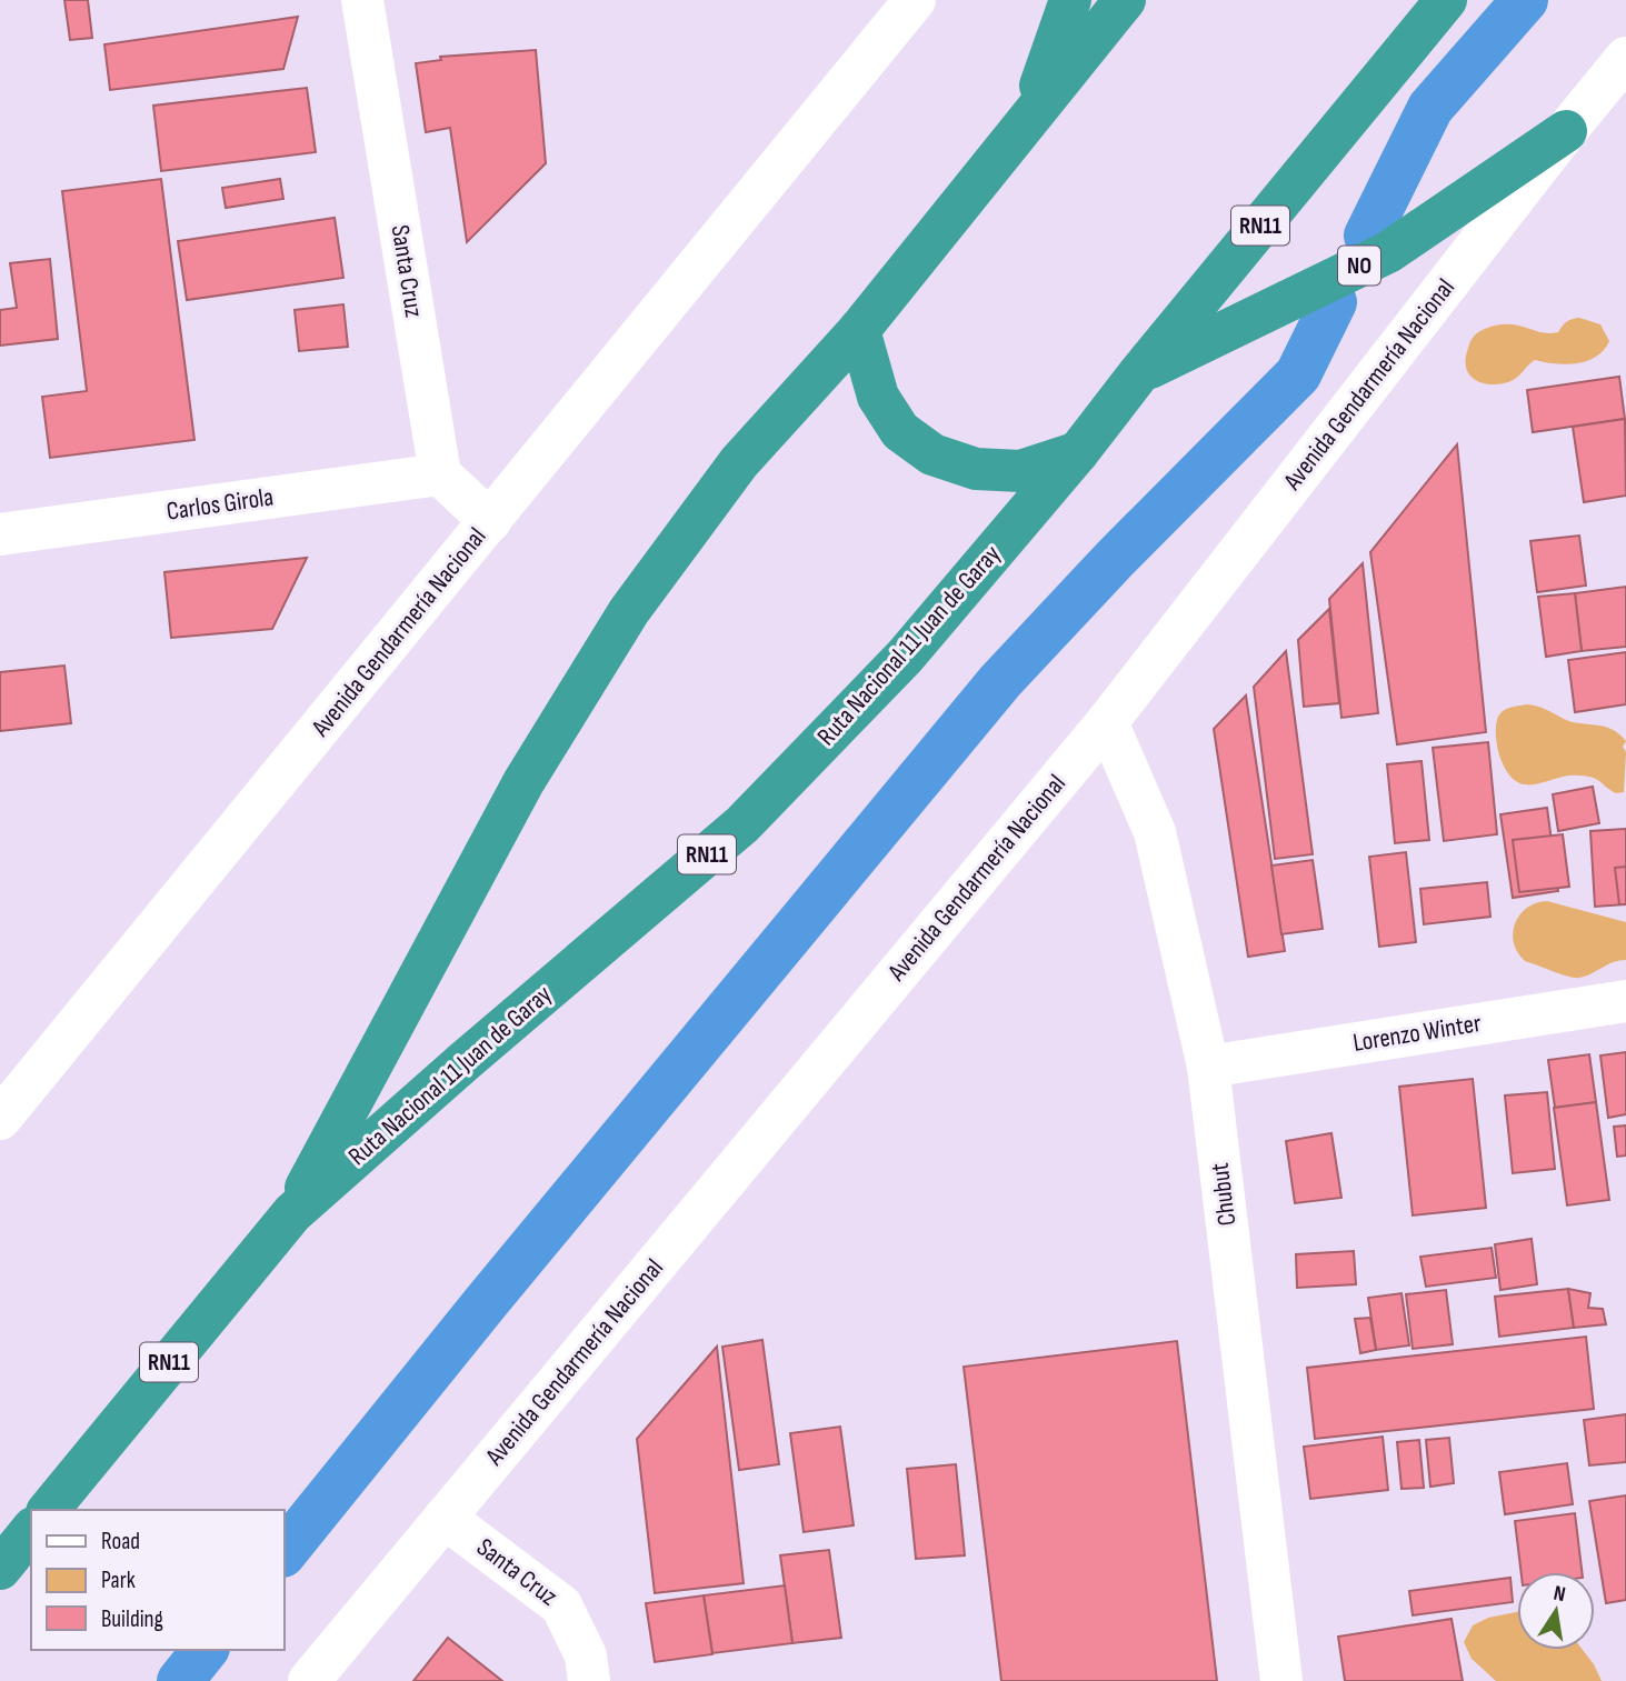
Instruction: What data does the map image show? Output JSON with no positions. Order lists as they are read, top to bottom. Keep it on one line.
{"streets":{"highway":["RN11","NO","Ruta Nacional 11 Juan de Garay"],"main road":["Santa Cruz","Avenida Gendarmería Nacional","Carlos Girola","Lorenzo Winter","Chubut"]},"crossings":[["NO","Avenida Gendarmería Nacional"],["NO","Ruta Nacional 11 Juan de Garay"],["Santa Cruz","Avenida Gendarmería Nacional"],["Santa Cruz","Carlos Girola"],["Avenida Gendarmería Nacional","Chubut"],["Lorenzo Winter","Chubut"]],"legend":["Road","Park","Building"],"north":"top"}
